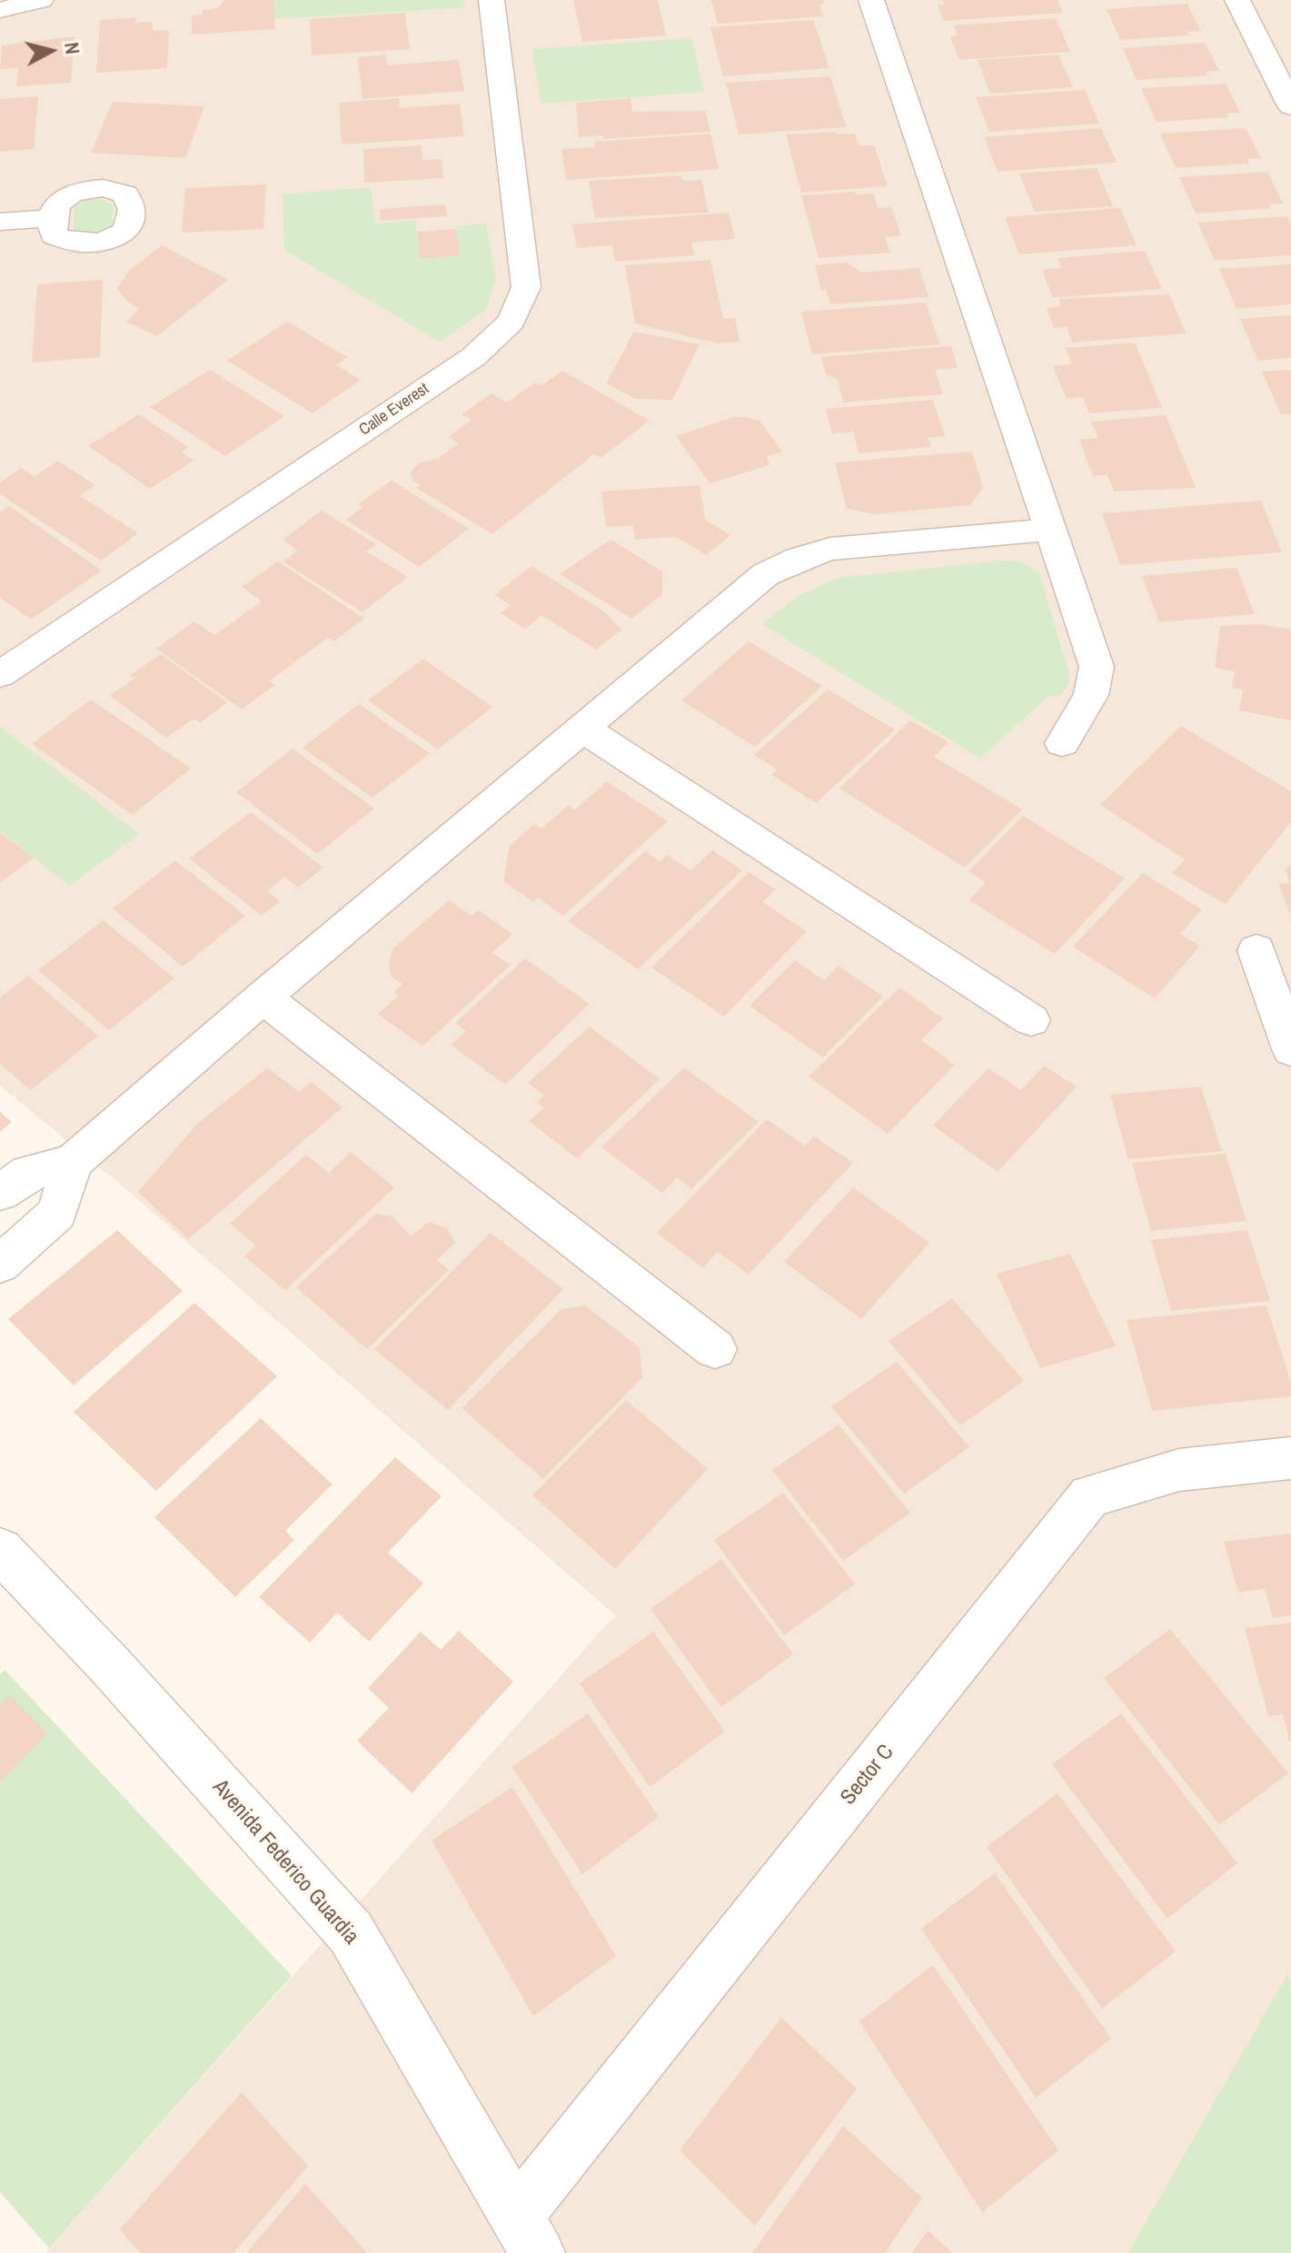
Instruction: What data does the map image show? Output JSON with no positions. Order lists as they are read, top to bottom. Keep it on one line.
{"streets":{"street":["Calle Everest","Sector C","Avenida Federico Guardia"]},"crossings":[["Sector C","Avenida Federico Guardia"]],"north":"right"}
